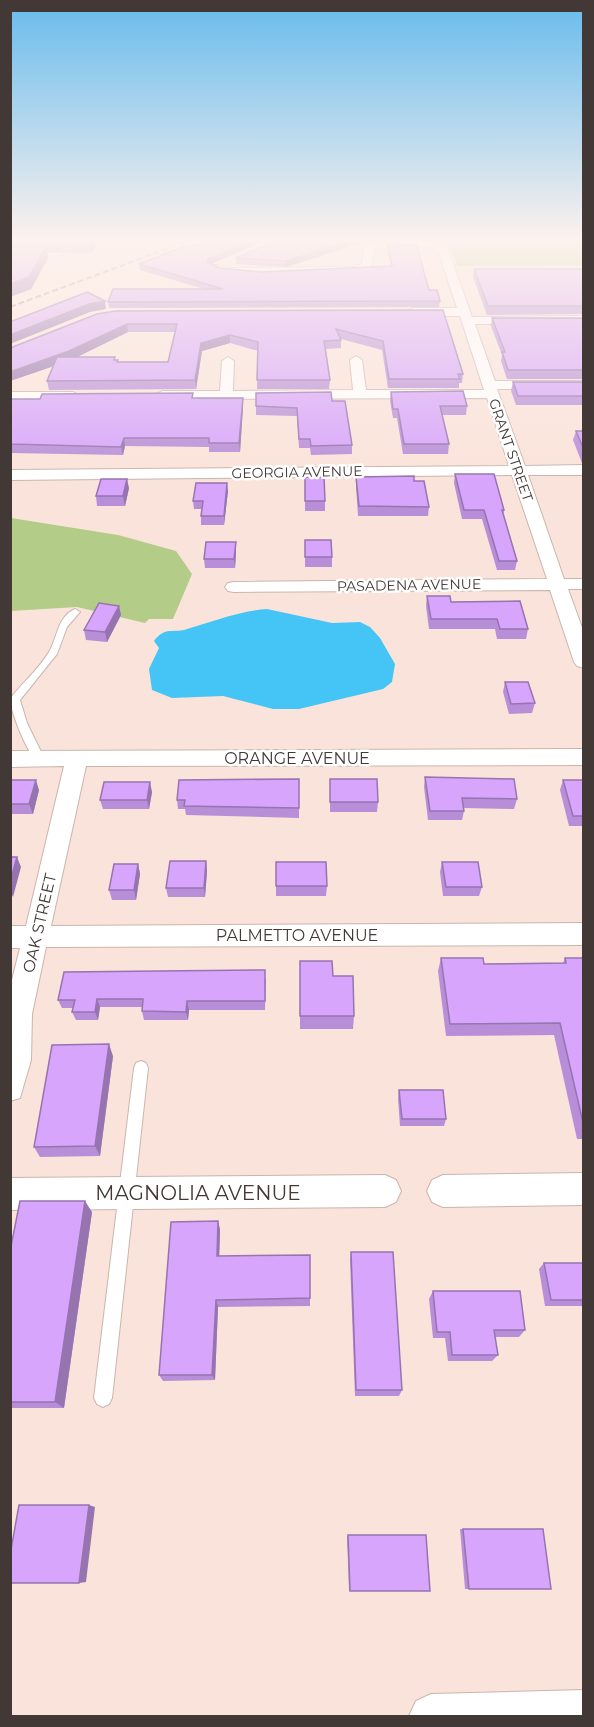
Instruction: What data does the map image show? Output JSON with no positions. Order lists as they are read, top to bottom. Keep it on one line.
{"streets":{"street":["GRANT STREET","GEORGIA AVENUE","PASADENA AVENUE","ORANGE AVENUE","OAK STREET","PALMETTO AVENUE","MAGNOLIA AVENUE"]},"crossings":[["GRANT STREET","GEORGIA AVENUE"],["GRANT STREET","PASADENA AVENUE"],["ORANGE AVENUE","OAK STREET"],["OAK STREET","PALMETTO AVENUE"]]}
